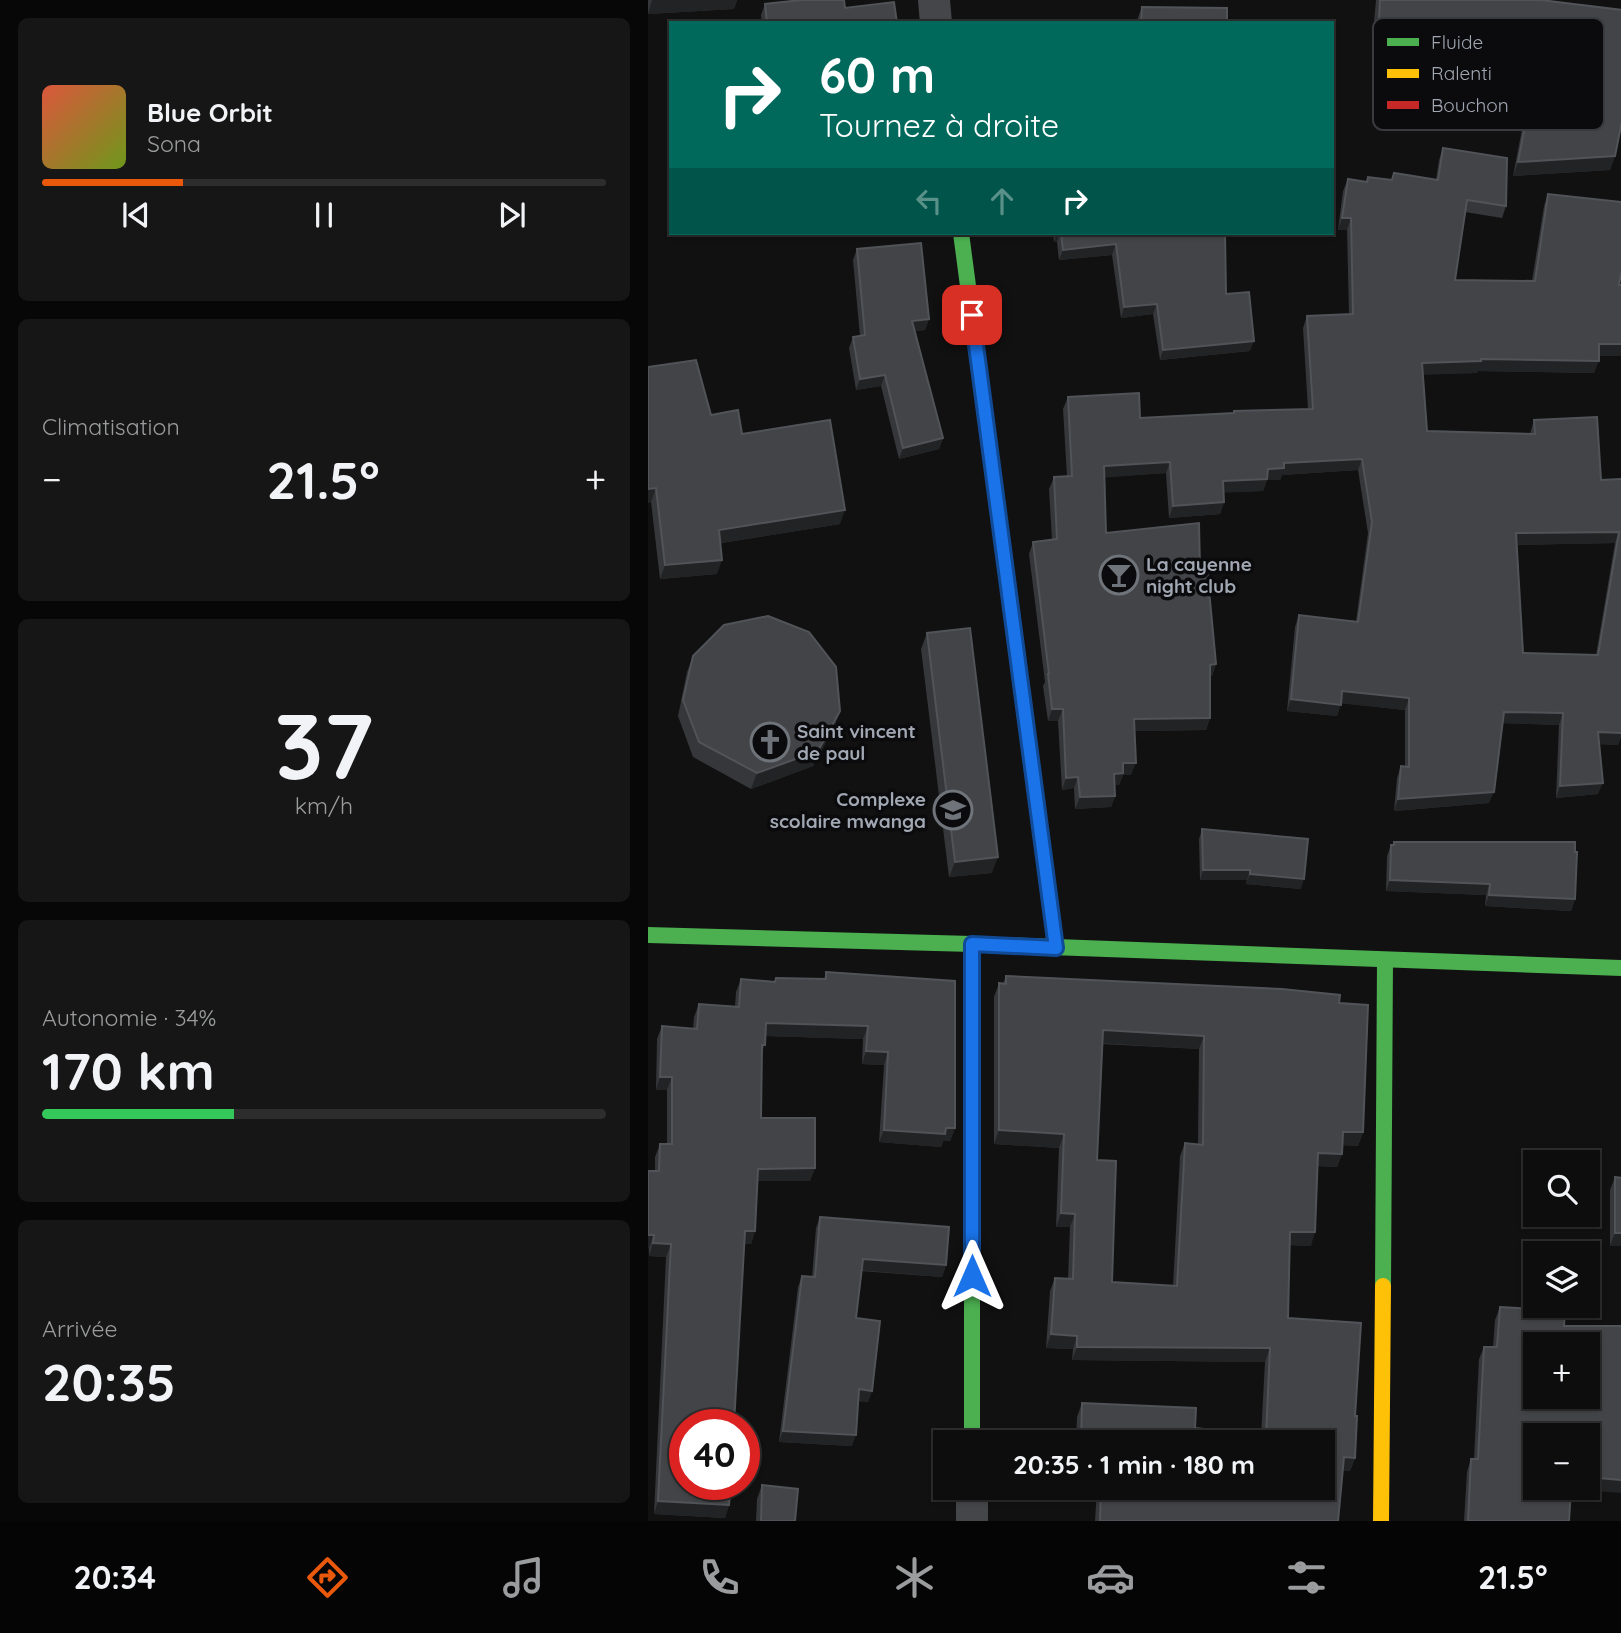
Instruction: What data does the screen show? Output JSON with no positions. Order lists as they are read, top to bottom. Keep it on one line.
{"places":{"bar":["La cayenne night club"],"church":["Saint vincent de paul"],"school or university":["Complexe scolaire mwanga"]},"legend":["Fluide","Ralenti","Bouchon"],"page":{"turn":["60 m","Tournez à droite"],"song":["Blue Orbit","Sona"],"tile":["Climatisation",["37","km/h"],["Autonomie · 34%","170 km"],["Arrivée","20:35"]],"heat":["−","21.5°","+"],"map_buttons":["+","−"],"limit":"40","trip":"20:35 · 1 min · 180 m","tabs":["20:34","21.5°"]}}
